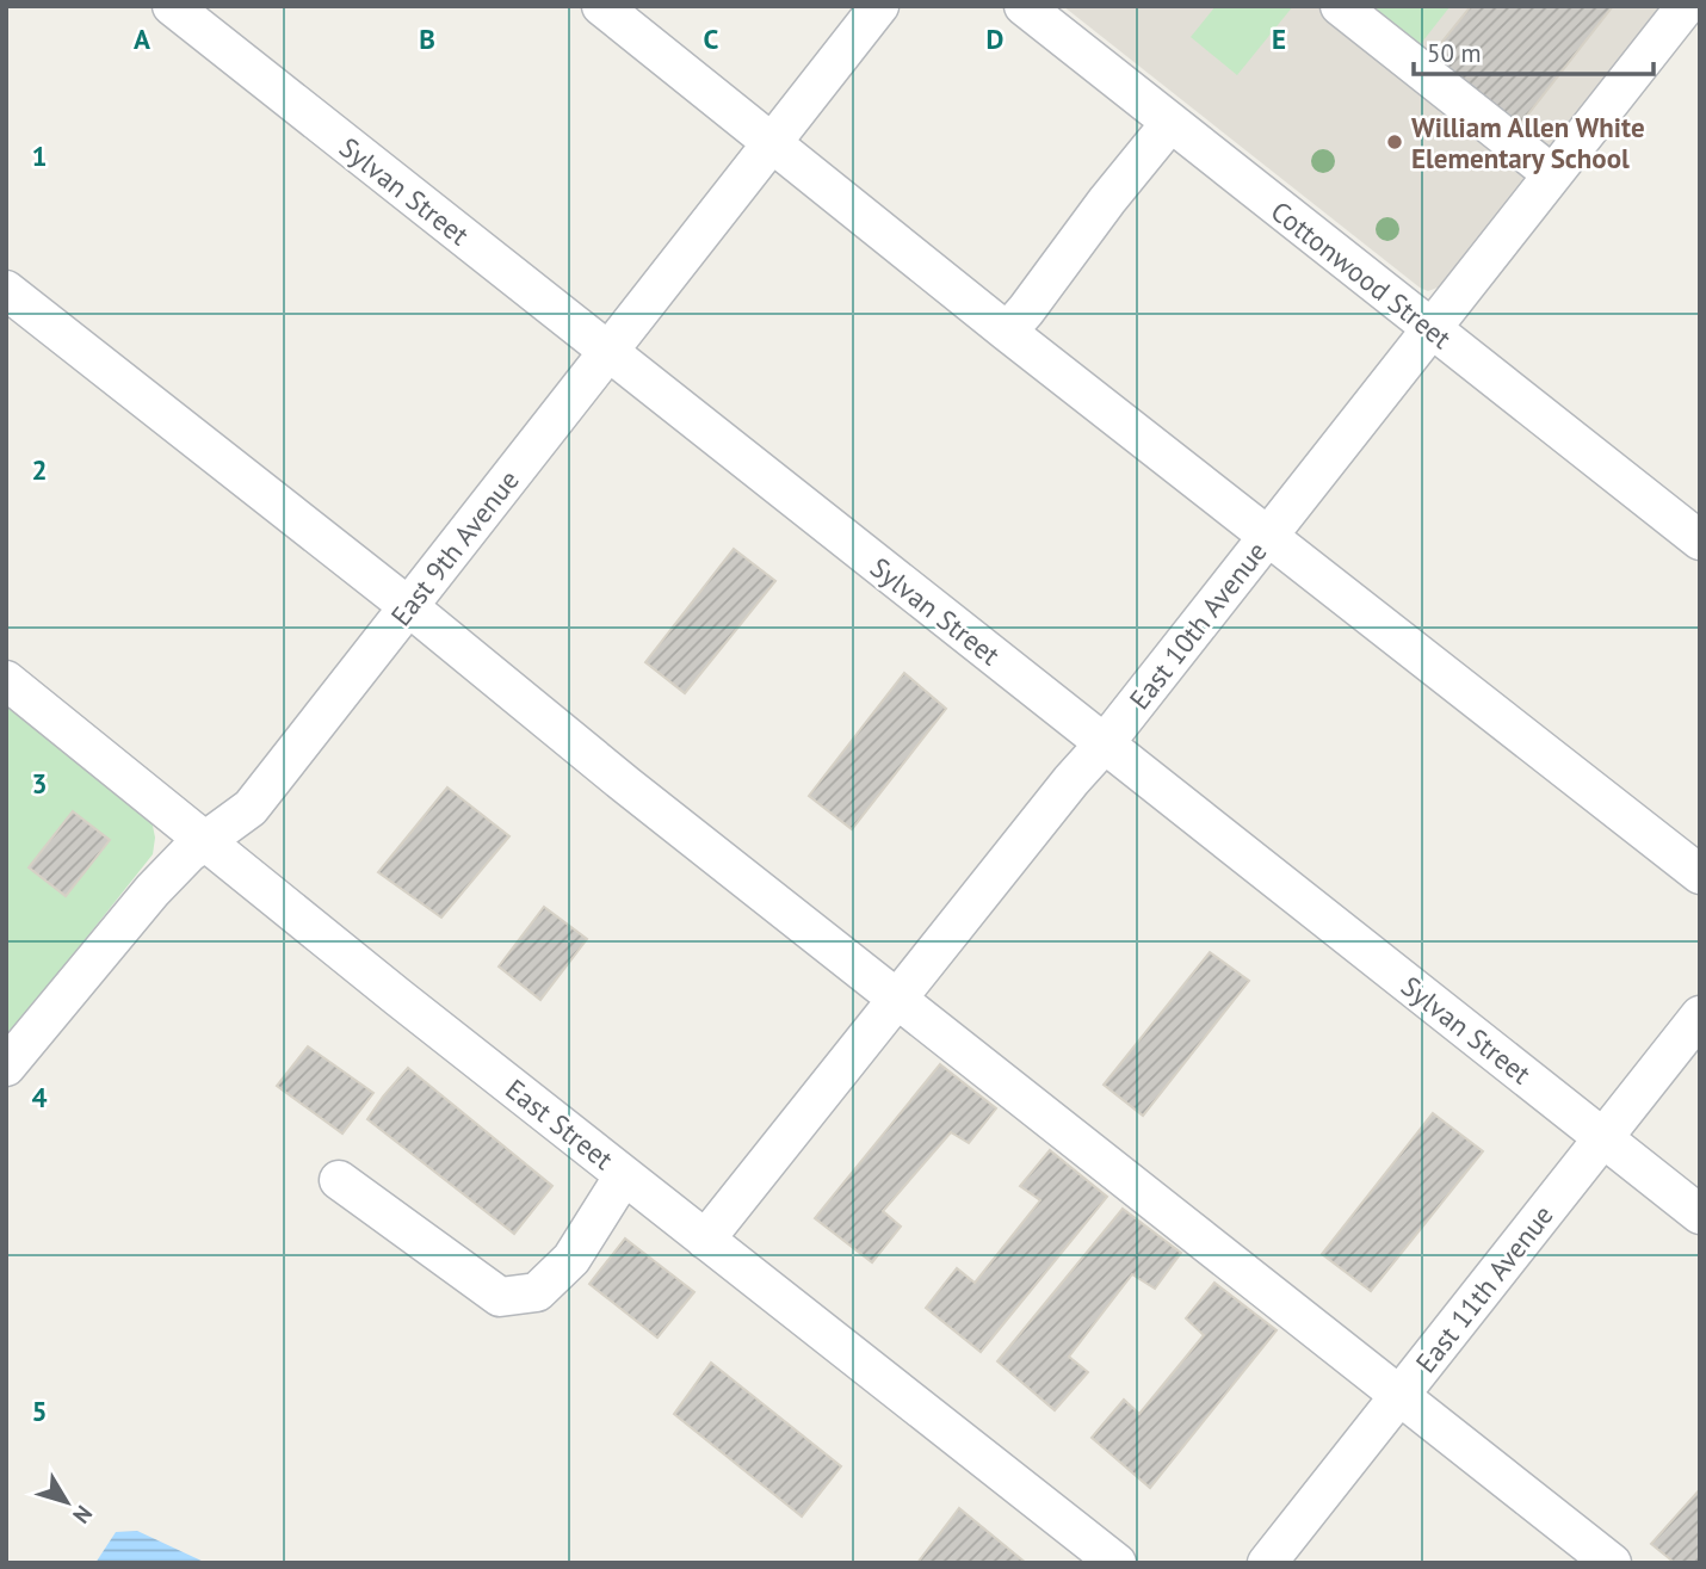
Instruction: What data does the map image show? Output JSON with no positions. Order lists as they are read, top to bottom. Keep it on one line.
{"streets":{"street":["Sylvan Street","Cottonwood Street","East 9th Avenue","East 10th Avenue","East Street","East 11th Avenue"]},"crossings":[["Sylvan Street","East 9th Avenue"],["Sylvan Street","East 10th Avenue"],["Sylvan Street","East 11th Avenue"],["Cottonwood Street","East 10th Avenue"],["East 9th Avenue","East Street"],["East 10th Avenue","East Street"]],"places":["William Allen White Elementary School"],"scale_bar":"50 m","north":"bottom right","grid":{"columns":["A","B","C","D","E"],"rows":["1","2","3","4","5"]}}
